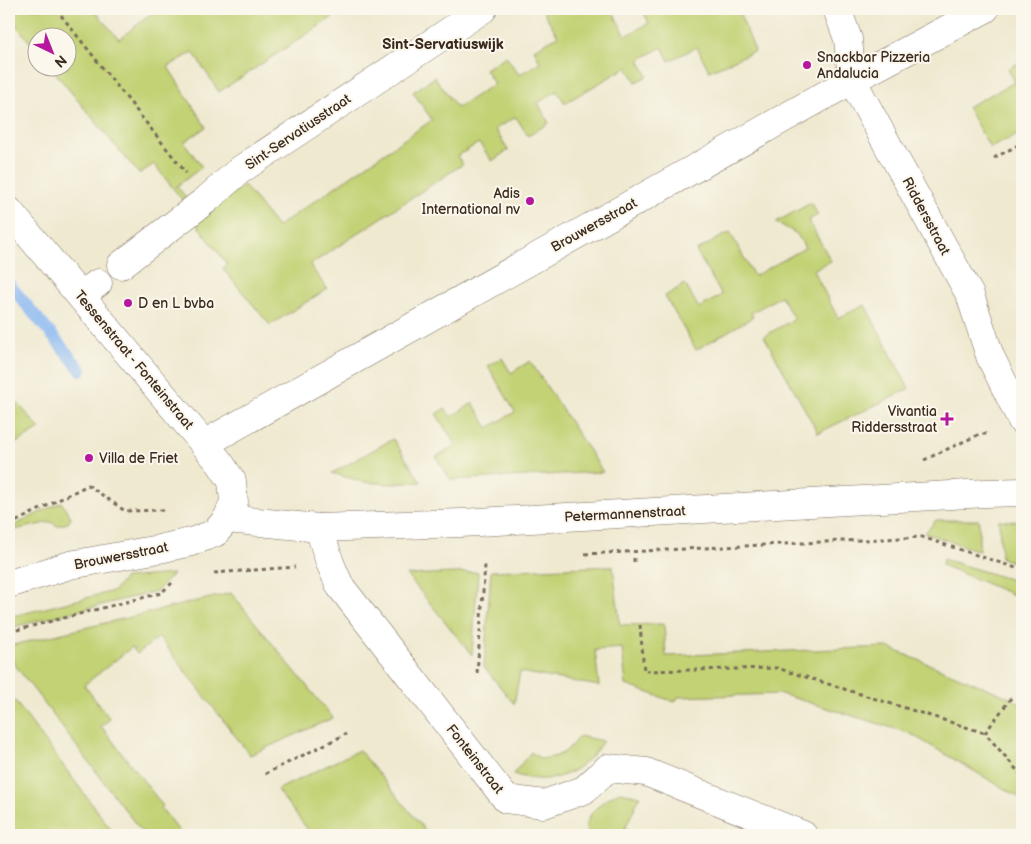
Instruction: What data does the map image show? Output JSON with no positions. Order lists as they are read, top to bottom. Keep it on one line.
{"streets":{"street":["Sint-Servatiusstraat","Riddersstraat","Brouwersstraat","Tessenstraat - Fonteinstraat","Petermannenstraat","Fonteinstraat"]},"crossings":[["Riddersstraat","Brouwersstraat"],["Brouwersstraat","Tessenstraat - Fonteinstraat"],["Brouwersstraat","Petermannenstraat"],["Tessenstraat - Fonteinstraat","Petermannenstraat"],["Petermannenstraat","Fonteinstraat"]],"districts":["Sint-Servatiuswijk"],"places":{"other":["Snackbar Pizzeria Andalucia","Adis International nv","D en L bvba","Villa de Friet"],"health":["Vivantia Riddersstraat"]},"north":"bottom right"}
